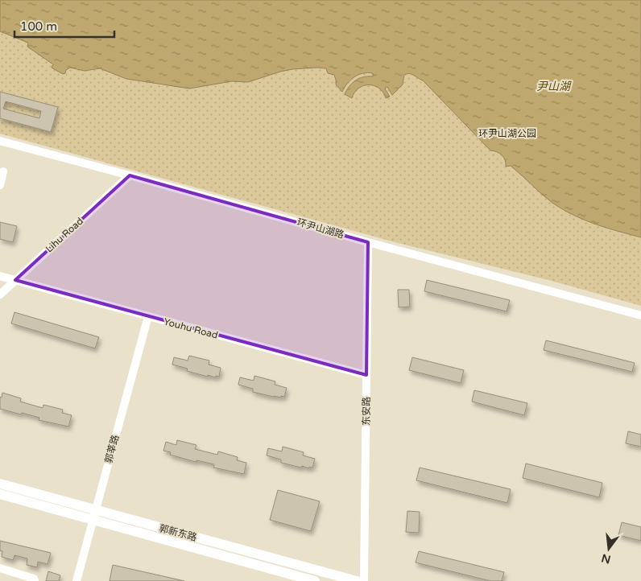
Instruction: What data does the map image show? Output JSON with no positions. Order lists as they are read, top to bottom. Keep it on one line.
{"streets":{"main road":["郭新东路"],"street":["环尹山湖路","Lihu Road","Youhu Road","东安路","郭莘路"]},"crossings":[["环尹山湖路","Lihu Road"],["环尹山湖路","东安路"],["Lihu Road","Youhu Road"],["Youhu Road","东安路"],["Youhu Road","郭莘路"],["郭莘路","郭新东路"]],"water":["尹山湖"],"parks":["环尹山湖公园"],"scale_bar":"100 m","north":"bottom"}
